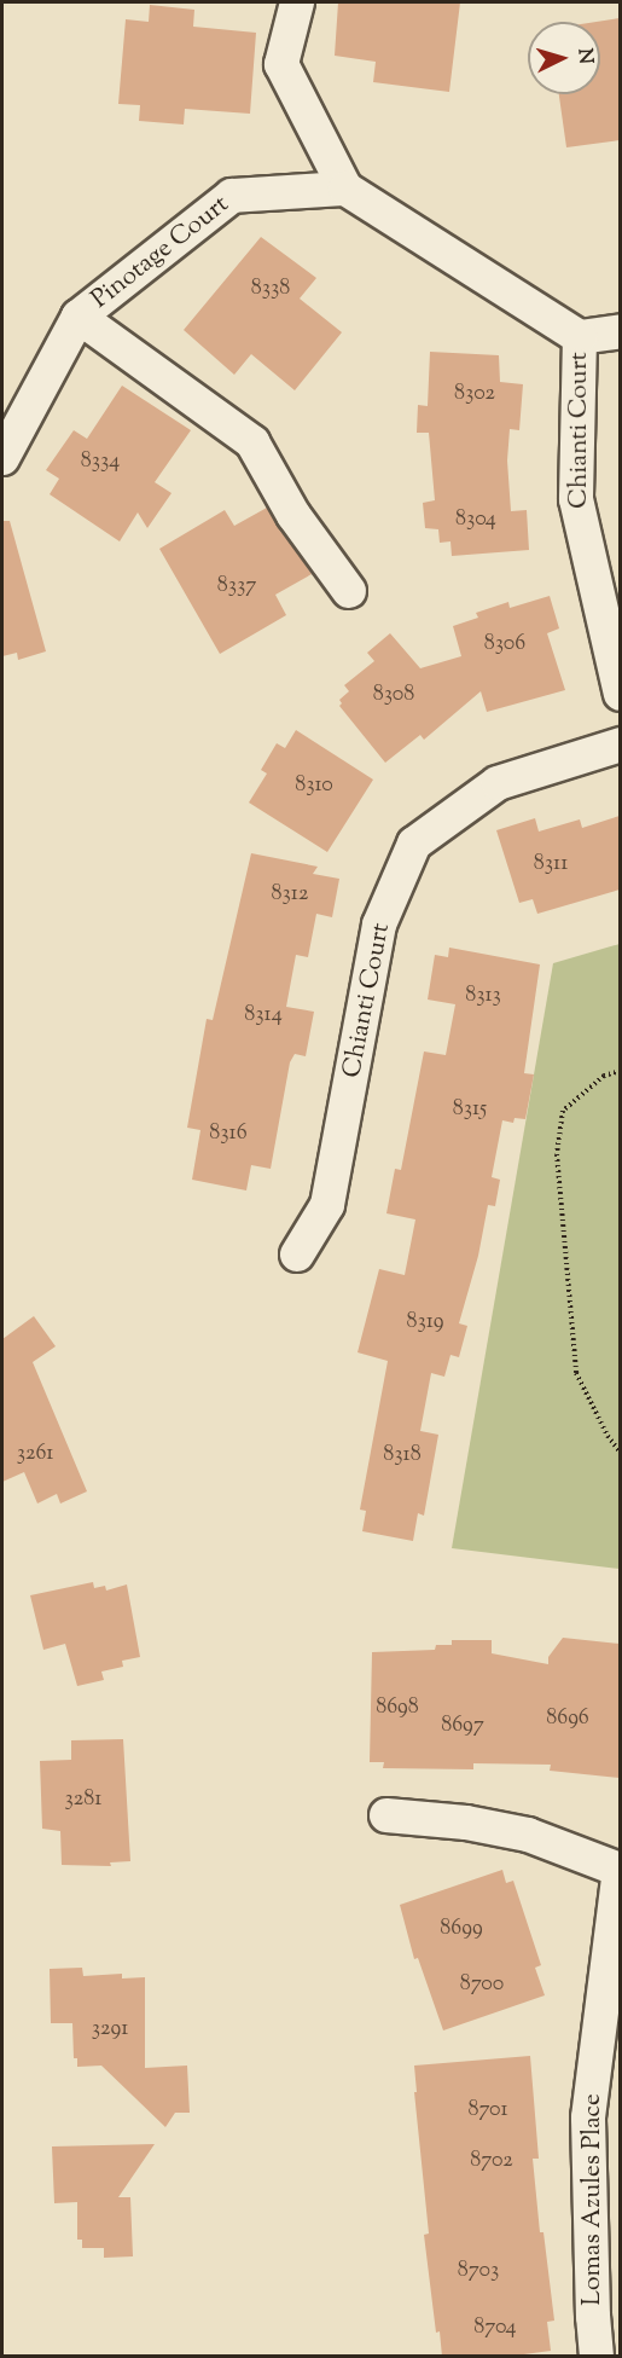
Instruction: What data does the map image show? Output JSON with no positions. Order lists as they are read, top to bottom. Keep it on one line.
{"streets":{"street":["Pinotage Court","Chianti Court","Lomas Azules Place"]},"house_numbers":["8338","8302","8334","8304","8337","8306","8308","8310","8311","8312","8313","8314","8315","8316","8319","3261","8318","8698","8696","8697","3281","8699","8700","3291","8701","8702","8703","8704"],"north":"right"}
